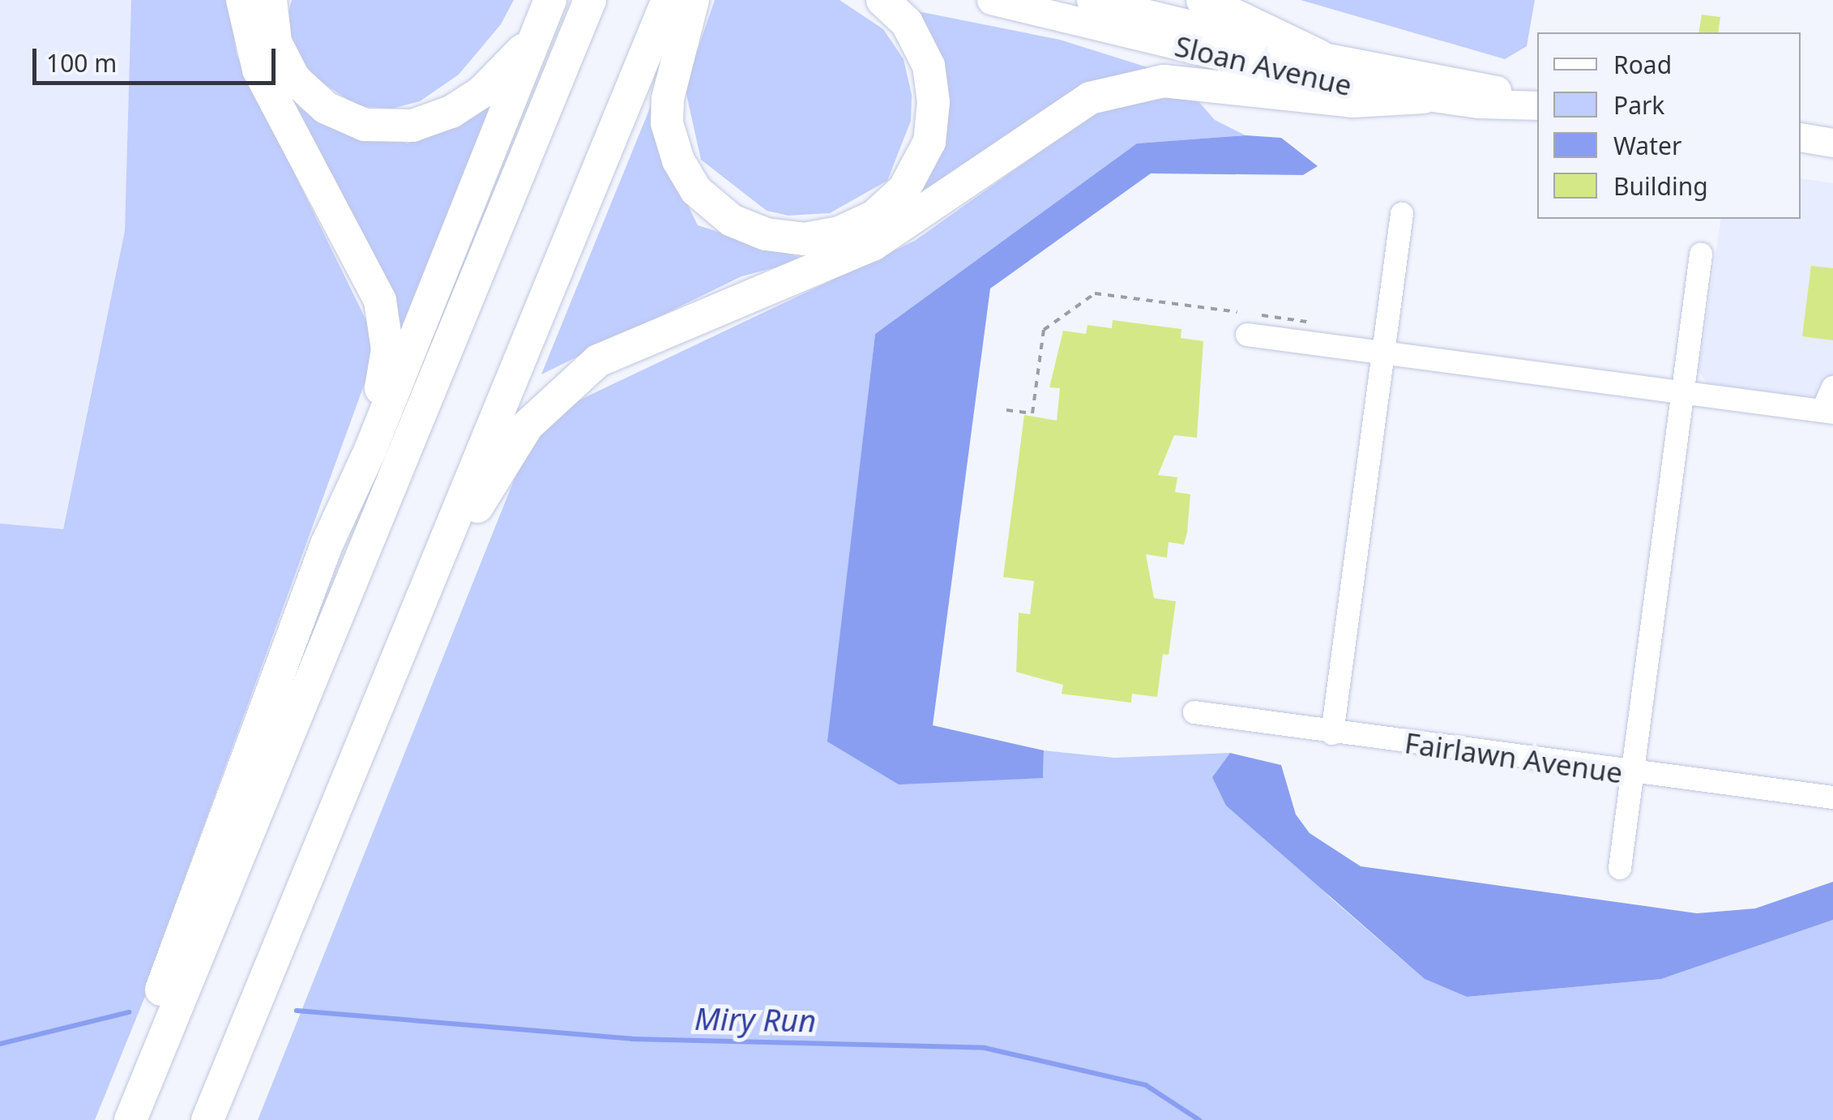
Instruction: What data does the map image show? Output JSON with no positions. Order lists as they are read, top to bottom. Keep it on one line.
{"streets":{"main road":["Sloan Avenue"],"street":["Fairlawn Avenue"]},"water":["Miry Run"],"legend":["Road","Park","Water","Building"],"scale_bar":"100 m"}
